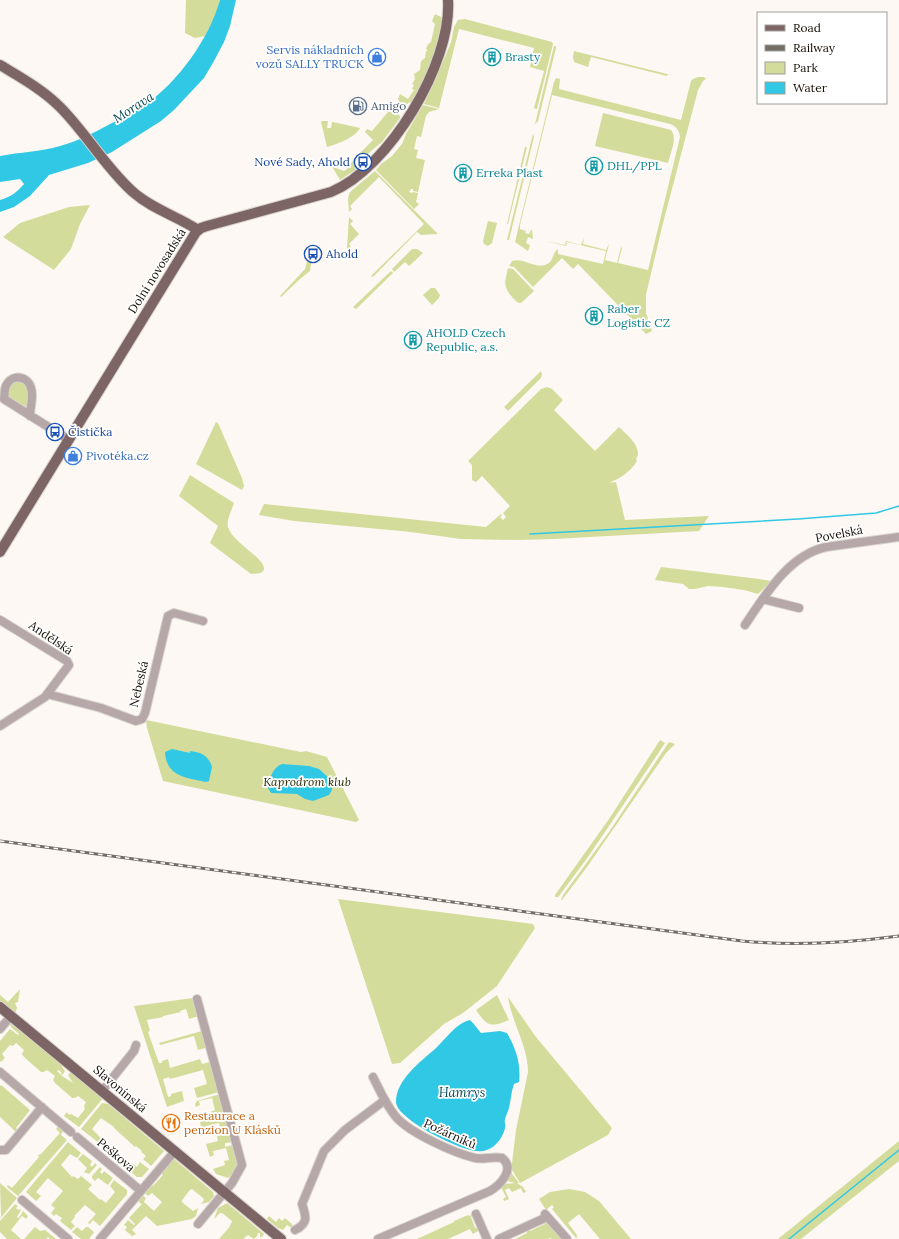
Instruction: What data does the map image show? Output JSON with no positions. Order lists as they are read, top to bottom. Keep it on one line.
{"streets":{"main road":["Dolní novosadská","Slavonínská"],"street":["Povelská","Andělská","Nebeská","Požárníků","Peškova"]},"crossings":[["Andělská","Nebeská"]],"water":["Morava","Hamrys"],"parks":["Kaprodrom klub"],"places":{"shop":["Servis nákladních vozů SALLY TRUCK","Pivotéka.cz"],"building":["Brasty","DHL/PPL","Erreka Plast","Raber Logistic CZ","AHOLD Czech Republic, a.s."],"fuel station":["Amigo"],"bus stop":["Nové Sady, Ahold","Ahold","Čistička"],"restaurant":["Restaurace a penzion U Klásků"]},"legend":["Road","Railway","Park","Water"]}
